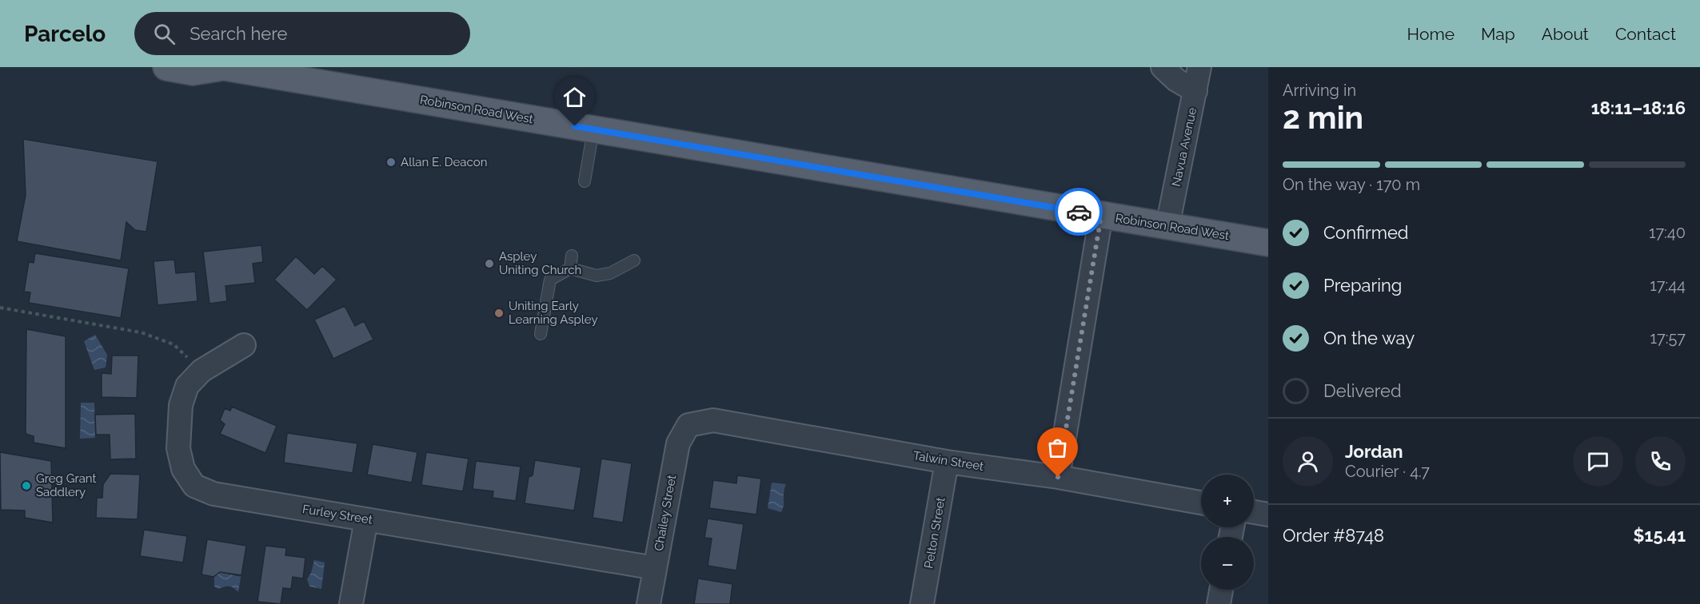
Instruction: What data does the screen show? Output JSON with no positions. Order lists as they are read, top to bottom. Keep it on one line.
{"streets":{"main road":["Robinson Road West"],"street":["Navua Avenue","Talwin Street","Chailey Street","Furley Street","Pelton Street"]},"crossings":[["Robinson Road West","Navua Avenue"],["Talwin Street","Chailey Street"],["Talwin Street","Pelton Street"],["Chailey Street","Furley Street"]],"places":["Allan E. Deacon","Aspley Uniting Church","Uniting Early Learning Aspley","Greg Grant Saddlery"],"page":{"header":"Parcelo","search":"Search here","nav":["Home","Map","About","Contact"],"heading":["2 min","Arriving in","18:11–18:16"],"panel":["Jordan","Courier · 4.7","Order #8748","$15.41"],"bar":"On the way · 170 m","list":[["Confirmed","17:40"],["Preparing","17:44"],["On the way","17:57"],"Delivered"],"map_buttons":["+","−"]}}
